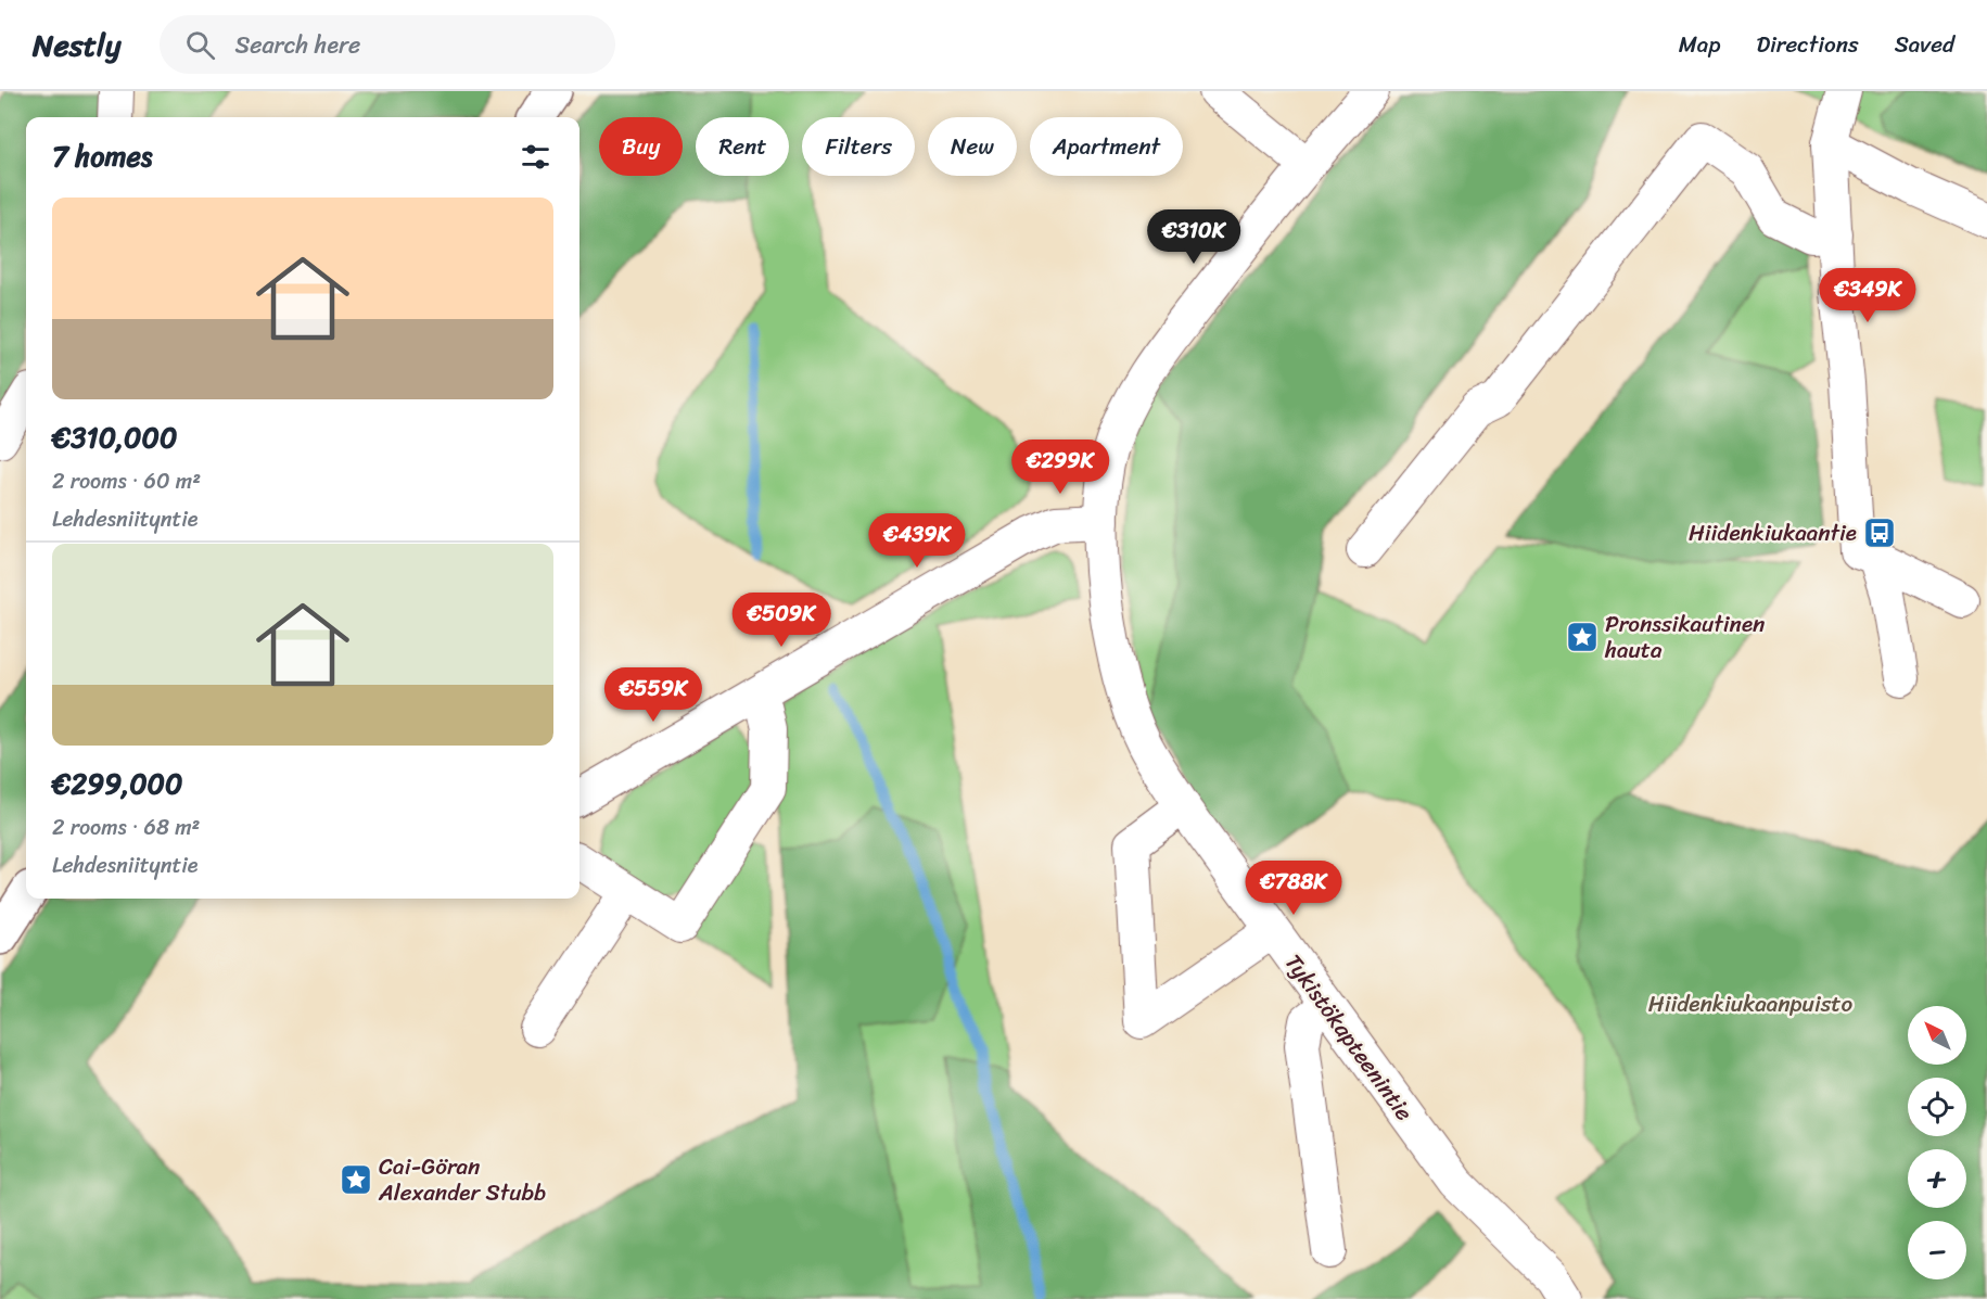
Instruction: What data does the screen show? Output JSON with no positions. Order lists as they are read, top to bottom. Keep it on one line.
{"streets":{"street":["Tykistökapteenintie"]},"parks":["Hiidenkiukaanpuisto"],"places":{"bus stop":["Hiidenkiukaantie"],"place":["Pronssikautinen hauta","Cai-Göran Alexander Stubb"]},"north":"top left","page":{"header":"Nestly","search":"Search here","nav":["Map","Directions","Saved"],"chip":["Buy","Rent","Filters","New","Apartment"],"heading":"7 homes","list":[{"name":"€310,000","note":"2 rooms · 60 m² · Lehdesniityntie"},{"name":"€299,000","note":"2 rooms · 68 m² · Lehdesniityntie"}],"price":["€310K","€349K","€299K","€439K","€509K","€559K","€788K"],"map_buttons":["+","−"]}}
